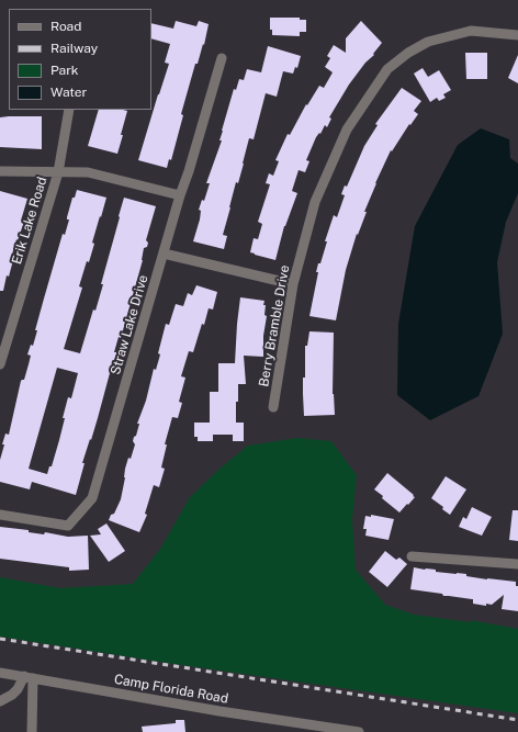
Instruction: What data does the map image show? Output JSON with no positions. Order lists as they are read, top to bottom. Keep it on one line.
{"streets":{"street":["Erik Lake Road","Straw Lake Drive","Berry Bramble Drive","Camp Florida Road"]},"legend":["Road","Railway","Park","Water"]}
